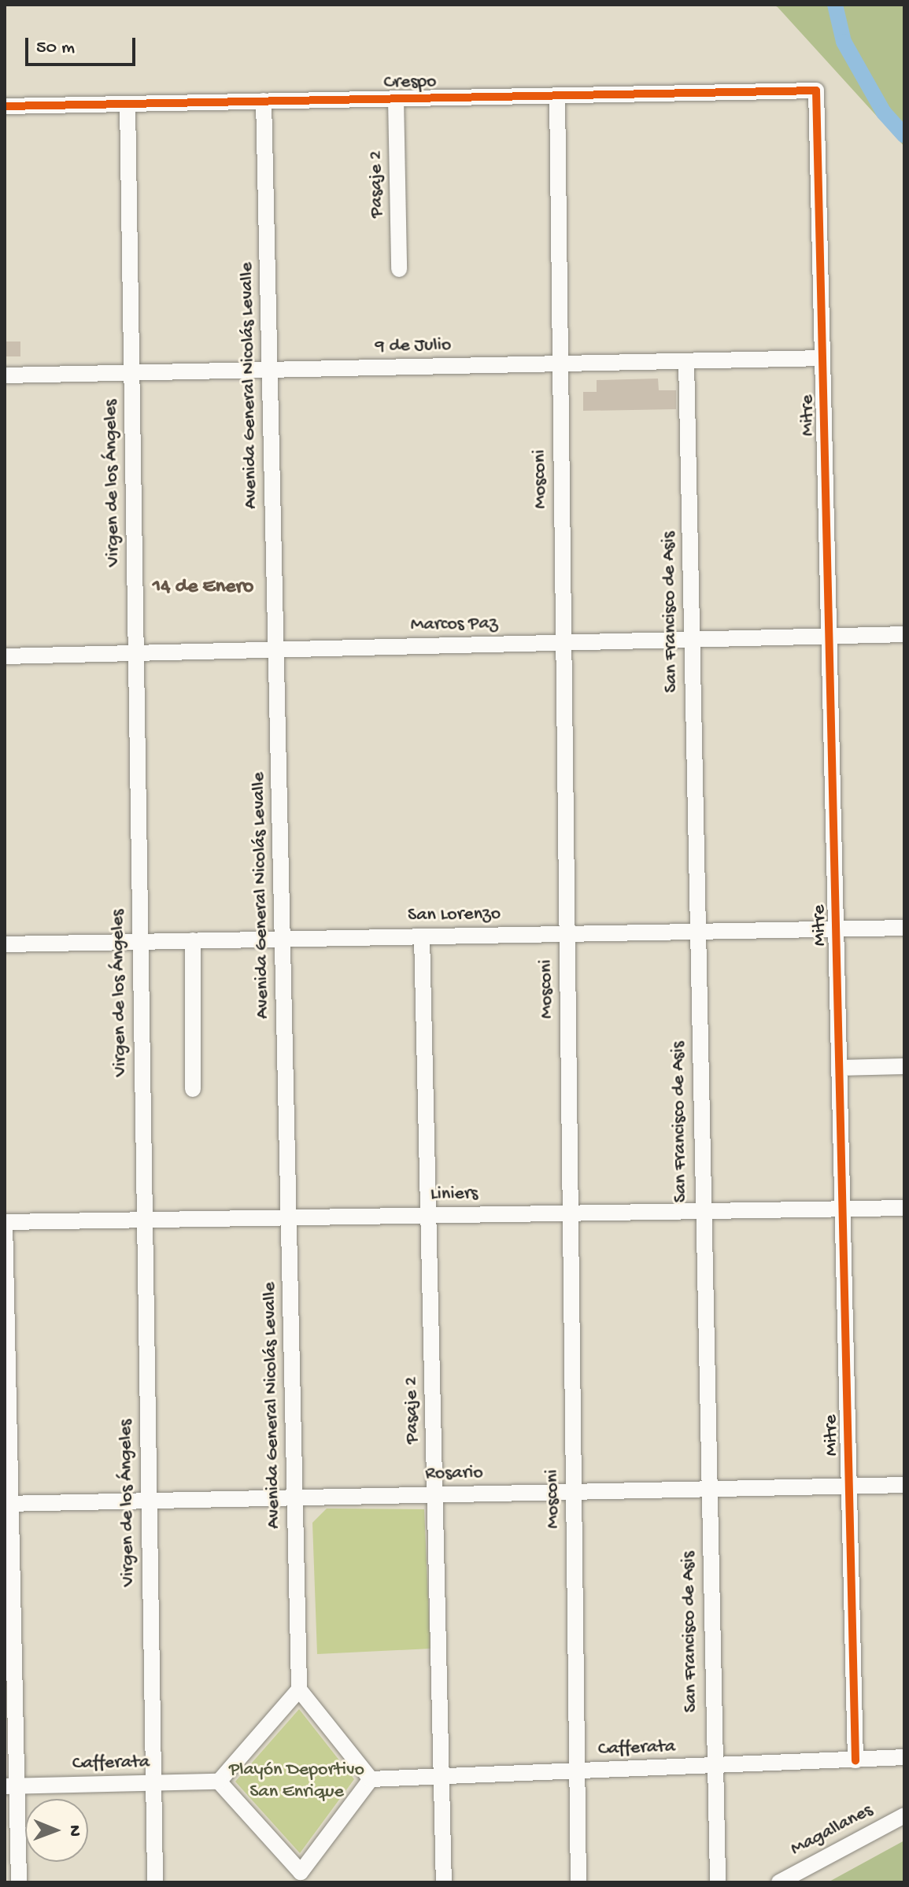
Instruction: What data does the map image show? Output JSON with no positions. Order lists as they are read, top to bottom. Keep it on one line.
{"streets":{"street":["Crespo","Pasaje 2","9 de Julio","Avenida General Nicolás Levalle","Mitre","Mosconi","Virgen de los Ángeles","San Francisco de Asis","Marcos Paz","San Lorenzo","Liniers","Rosario","Cafferata","Magallanes"]},"crossings":[["Crespo","Pasaje 2"],["Crespo","Avenida General Nicolás Levalle"],["Crespo","Mitre"],["Crespo","Mosconi"],["Crespo","Virgen de los Ángeles"],["Pasaje 2","San Lorenzo"],["Pasaje 2","Liniers"],["Pasaje 2","Rosario"],["Pasaje 2","Cafferata"],["9 de Julio","Avenida General Nicolás Levalle"],["9 de Julio","Mitre"],["9 de Julio","Mosconi"],["9 de Julio","Virgen de los Ángeles"],["9 de Julio","San Francisco de Asis"],["Avenida General Nicolás Levalle","Marcos Paz"],["Avenida General Nicolás Levalle","San Lorenzo"],["Avenida General Nicolás Levalle","Liniers"],["Avenida General Nicolás Levalle","Rosario"],["Mitre","Marcos Paz"],["Mitre","San Lorenzo"],["Mitre","Liniers"],["Mitre","Rosario"],["Mitre","Cafferata"],["Mosconi","Marcos Paz"],["Mosconi","San Lorenzo"],["Mosconi","Liniers"],["Mosconi","Rosario"],["Mosconi","Cafferata"],["Virgen de los Ángeles","Marcos Paz"],["Virgen de los Ángeles","San Lorenzo"],["Virgen de los Ángeles","Liniers"],["Virgen de los Ángeles","Rosario"],["Virgen de los Ángeles","Cafferata"],["San Francisco de Asis","Marcos Paz"],["San Francisco de Asis","San Lorenzo"],["San Francisco de Asis","Liniers"],["San Francisco de Asis","Rosario"],["San Francisco de Asis","Cafferata"]],"districts":["14 de Enero"],"parks":["Playón Deportivo San Enrique"],"scale_bar":"50 m","north":"right"}
